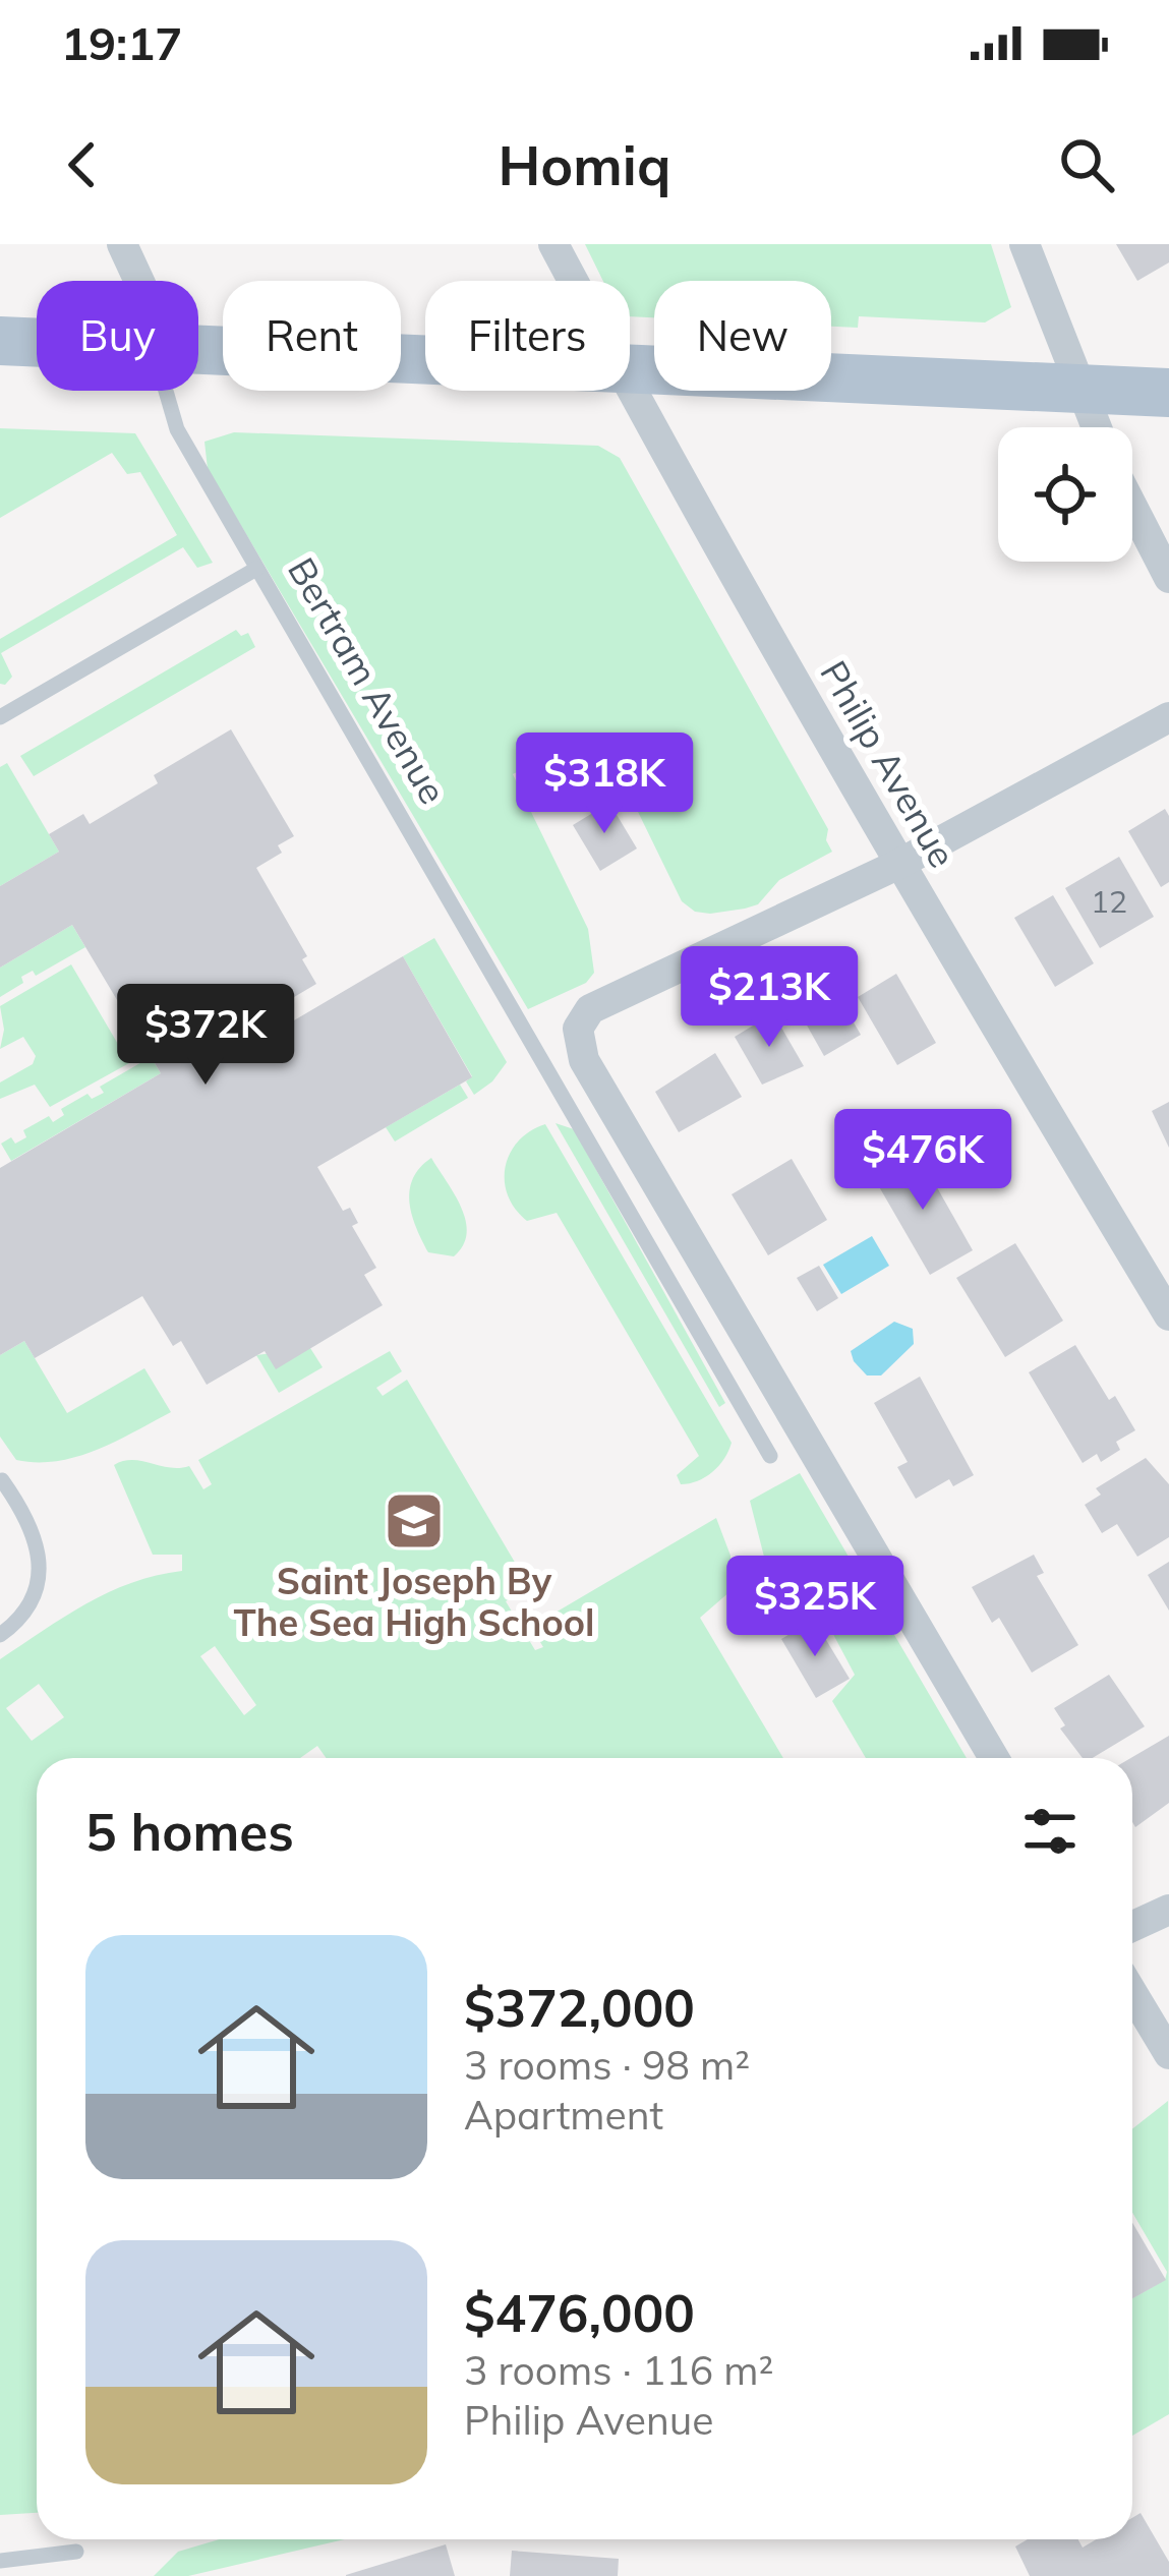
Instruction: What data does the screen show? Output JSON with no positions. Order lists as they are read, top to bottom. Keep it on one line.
{"streets":{"street":["Bertram Avenue","Philip Avenue"]},"places":{"school or university":["Saint Joseph By The Sea High School"]},"house_numbers":["12"],"page":{"status":"19:17","header":"Homiq","chip":["Buy","Rent","Filters","New"],"price":["$318K","$213K","$372K","$476K","$325K"],"heading":"5 homes","list":[{"name":"$372,000","note":"3 rooms · 98 m² · Apartment"},{"name":"$476,000","note":"3 rooms · 116 m² · Philip Avenue"}]}}
